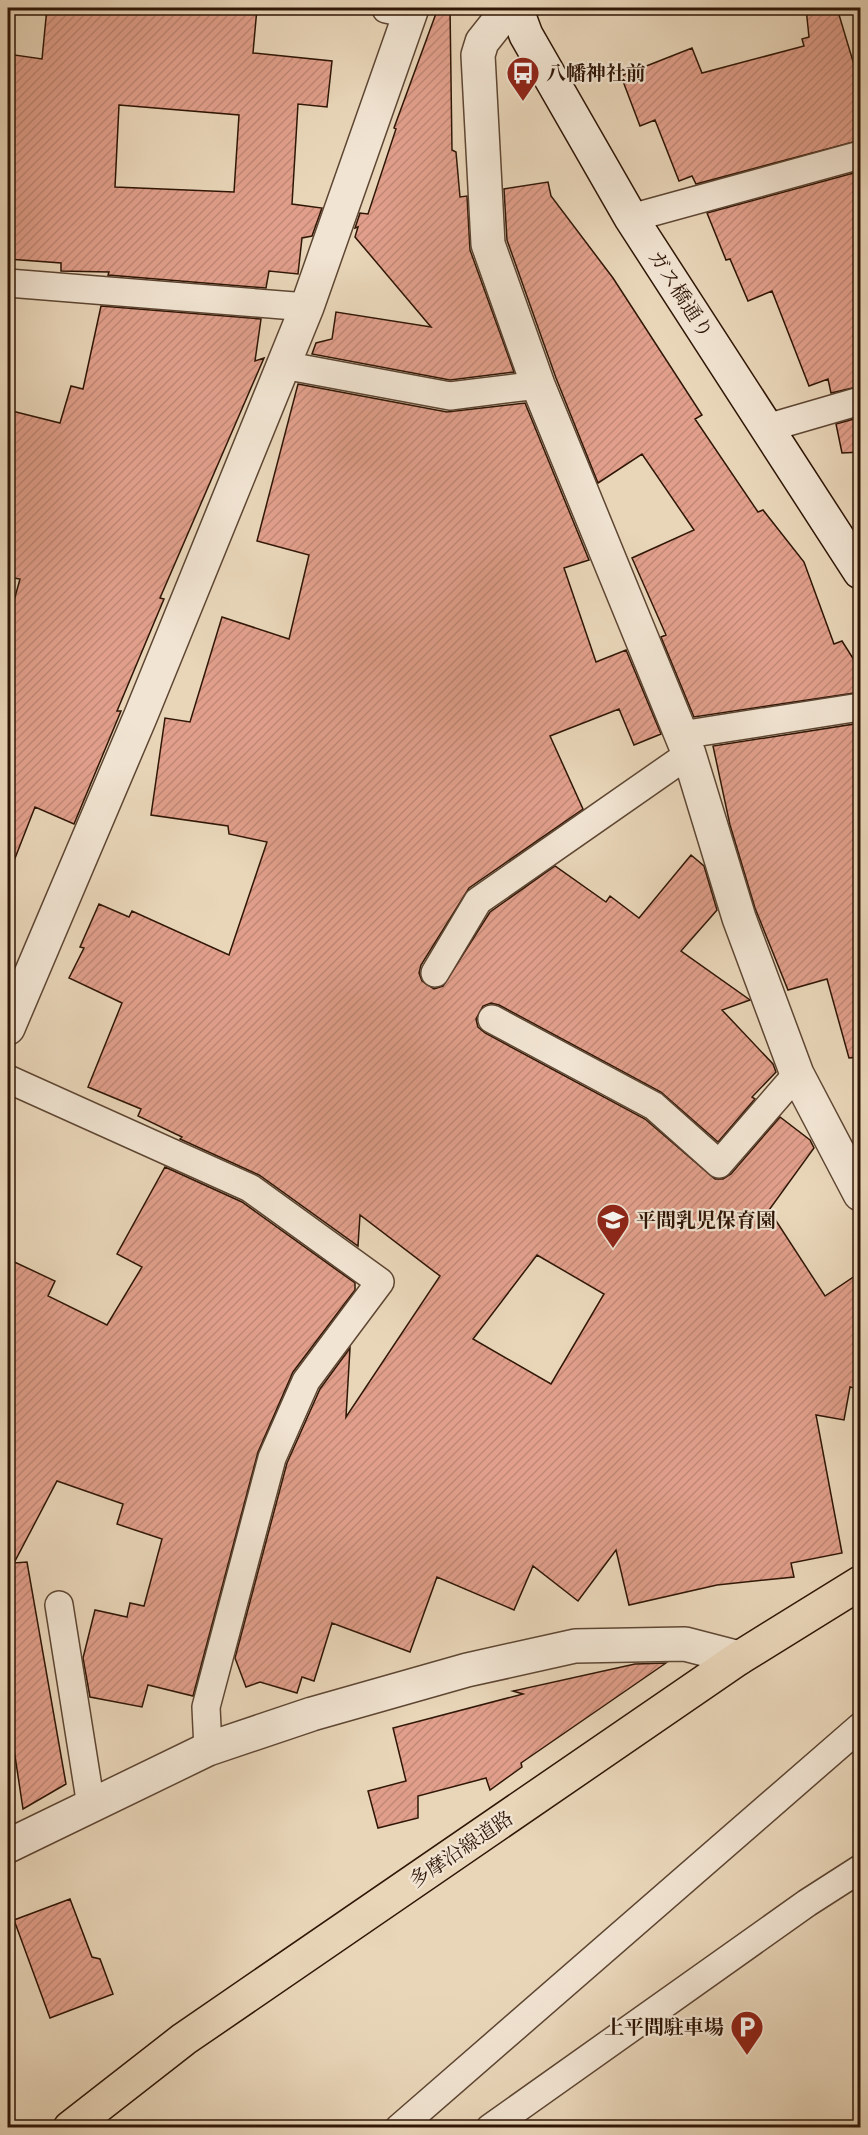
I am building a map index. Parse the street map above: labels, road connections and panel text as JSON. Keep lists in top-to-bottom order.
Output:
{
  "streets": {
    "main road": ["多摩沿線道路"],
    "street": ["ガス橋通り"]
  },
  "places": {
    "bus stop": ["八幡神社前"],
    "school or university": ["平間乳児保育園"],
    "parking": ["上平間駐車場"]
  }
}
